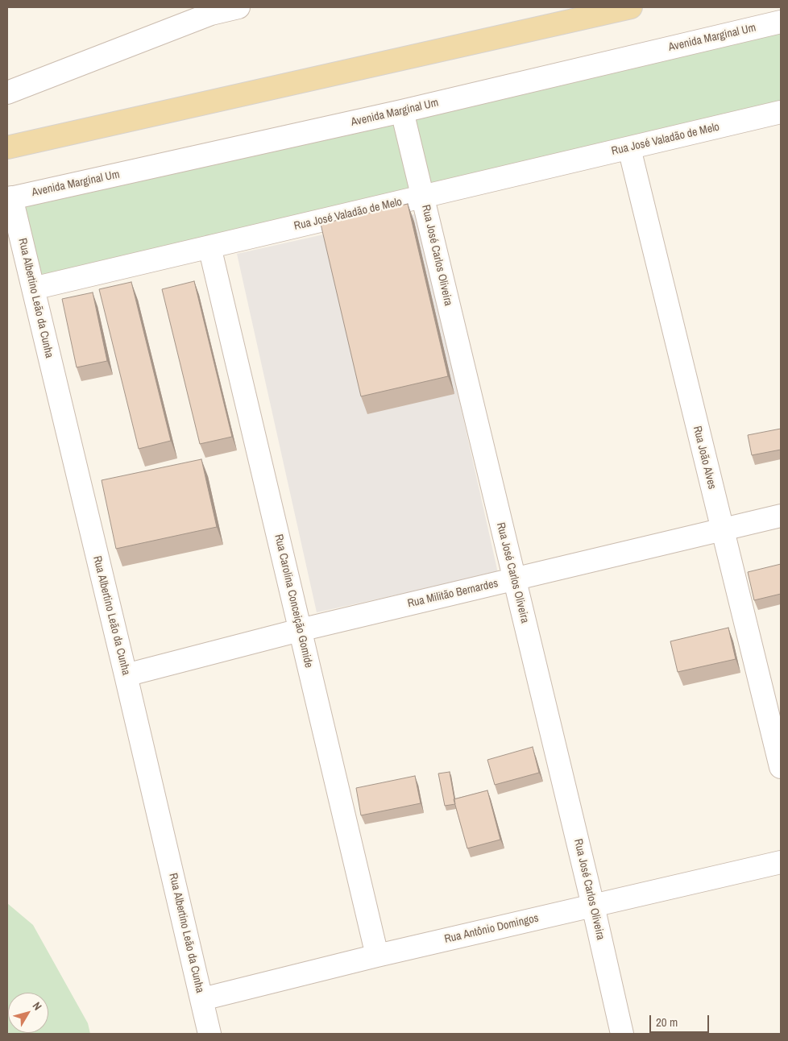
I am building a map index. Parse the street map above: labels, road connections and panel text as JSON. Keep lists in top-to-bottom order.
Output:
{
  "streets": {
    "street": [
      "Avenida Marginal Um",
      "Rua José Valadão de Melo",
      "Rua José Carlos Oliveira",
      "Rua Albertino Leão da Cunha",
      "Rua João Alves",
      "Rua Militão Bernardes",
      "Rua Carolina Conceição Gomide",
      "Rua Antônio Domingos"
    ]
  },
  "crossings": [
    ["Avenida Marginal Um", "Rua José Carlos Oliveira"],
    ["Avenida Marginal Um", "Rua Albertino Leão da Cunha"],
    ["Rua José Valadão de Melo", "Rua José Carlos Oliveira"],
    ["Rua José Valadão de Melo", "Rua Albertino Leão da Cunha"],
    ["Rua José Valadão de Melo", "Rua João Alves"],
    ["Rua José Valadão de Melo", "Rua Carolina Conceição Gomide"],
    ["Rua José Carlos Oliveira", "Rua Militão Bernardes"],
    ["Rua José Carlos Oliveira", "Rua Antônio Domingos"],
    ["Rua Albertino Leão da Cunha", "Rua Militão Bernardes"],
    ["Rua Albertino Leão da Cunha", "Rua Antônio Domingos"],
    ["Rua João Alves", "Rua Militão Bernardes"],
    ["Rua Militão Bernardes", "Rua Carolina Conceição Gomide"],
    ["Rua Carolina Conceição Gomide", "Rua Antônio Domingos"]
  ],
  "scale_bar": "20 m",
  "north": "top right"
}
